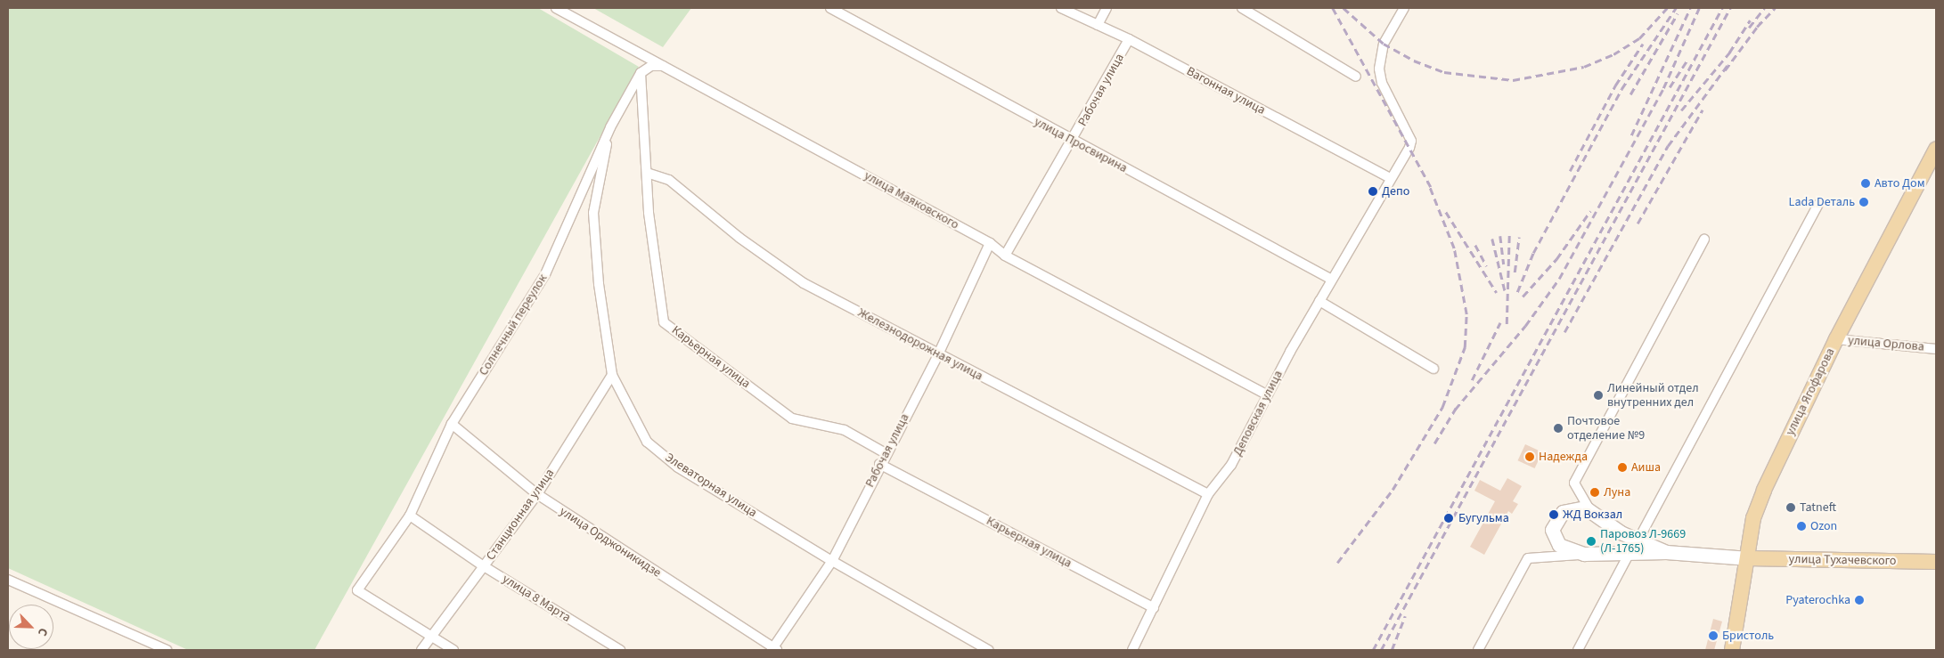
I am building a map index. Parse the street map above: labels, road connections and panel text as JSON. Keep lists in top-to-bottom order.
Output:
{
  "streets": {
    "main road": ["улица Ягофарова", "улица Тухачевского"],
    "street": [
      "Рабочая улица",
      "Вагонная улица",
      "улица Просвирина",
      "улица Маяковского",
      "Солнечный переулок",
      "улица Орлова",
      "Железнодорожная улица",
      "Карьерная улица",
      "Деповская улица",
      "Элеваторная улица",
      "Станционная улица",
      "улица Орджоникидзе",
      "улица 8 Марта"
    ]
  },
  "crossings": [
    ["Рабочая улица", "Вагонная улица"],
    ["Рабочая улица", "улица Просвирина"],
    ["Рабочая улица", "улица Маяковского"],
    ["Рабочая улица", "Железнодорожная улица"],
    ["Рабочая улица", "Карьерная улица"],
    ["Рабочая улица", "Элеваторная улица"],
    ["Рабочая улица", "улица Орджоникидзе"],
    ["Вагонная улица", "Деповская улица"],
    ["улица Просвирина", "Деповская улица"],
    ["улица Маяковского", "Деповская улица"],
    ["Солнечный переулок", "Карьерная улица"],
    ["Солнечный переулок", "Элеваторная улица"],
    ["Солнечный переулок", "Станционная улица"],
    ["Солнечный переулок", "улица Орджоникидзе"],
    ["Солнечный переулок", "улица 8 Марта"],
    ["улица Орлова", "улица Ягофарова"],
    ["Железнодорожная улица", "Карьерная улица"],
    ["Железнодорожная улица", "Деповская улица"],
    ["Карьерная улица", "Деповская улица"],
    ["улица Ягофарова", "улица Тухачевского"],
    ["Элеваторная улица", "Станционная улица"],
    ["Станционная улица", "улица Орджоникидзе"],
    ["Станционная улица", "улица 8 Марта"]
  ],
  "places": [
    "Авто Дом",
    "Депо",
    "Lada Dеталь",
    "Линейный отдел внутренних дел",
    "Почтовое отделение №9",
    "Надежда",
    "Аиша",
    "Луна",
    "Tatneft",
    "ЖД Вокзал",
    "Бугульма",
    "Ozon",
    "Паровоз Л-9669 (Л-1765)",
    "Pyaterochka",
    "Бристоль"
  ],
  "north": "bottom right"
}
